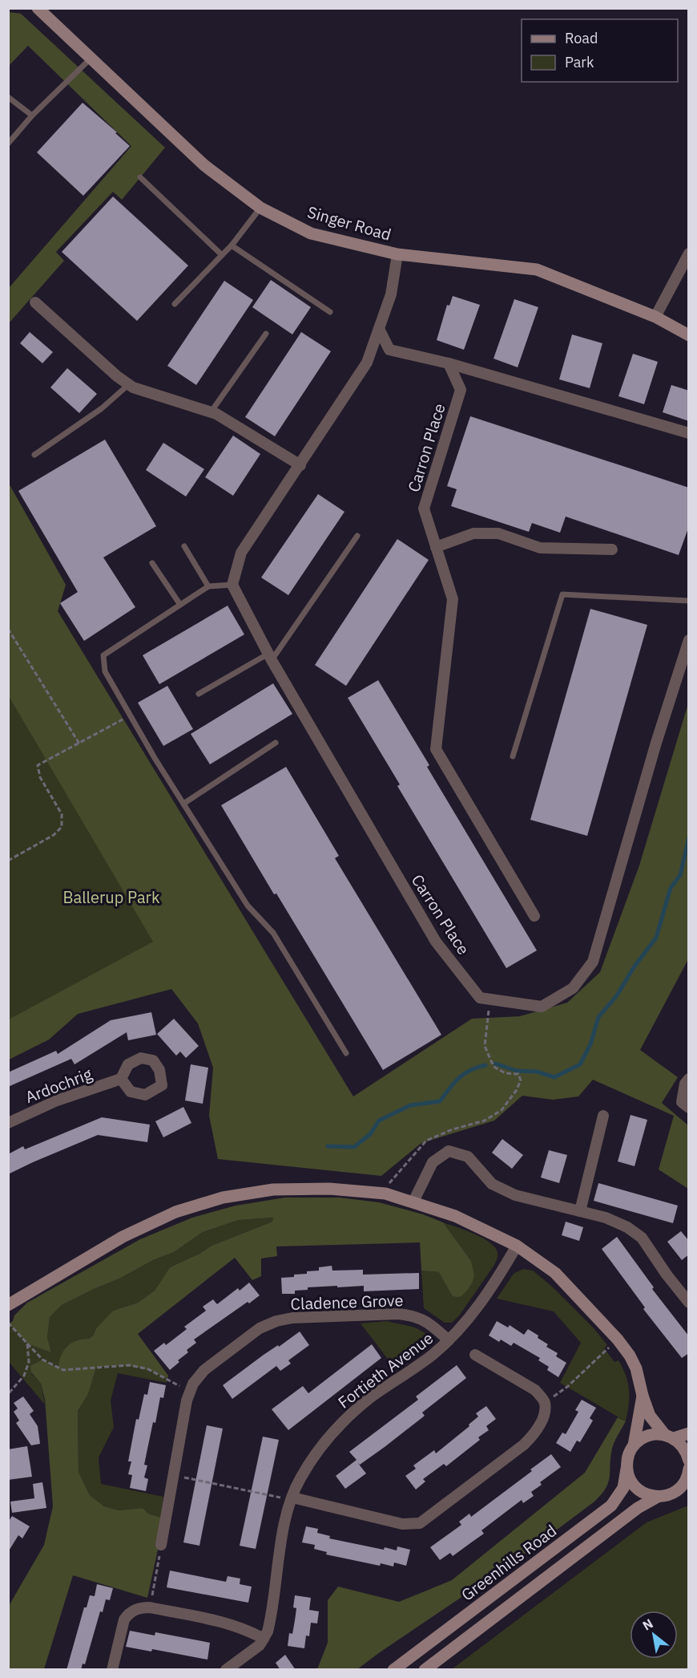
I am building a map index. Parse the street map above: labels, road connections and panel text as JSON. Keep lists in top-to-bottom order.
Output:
{
  "streets": {
    "street": [
      "Singer Road",
      "Carron Place",
      "Ardochrig",
      "Cladence Grove",
      "Fortieth Avenue",
      "Greenhills Road"
    ]
  },
  "crossings": [
    ["Cladence Grove", "Fortieth Avenue"]
  ],
  "parks": ["Ballerup Park"],
  "legend": ["Road", "Park"],
  "north": "top left"
}
